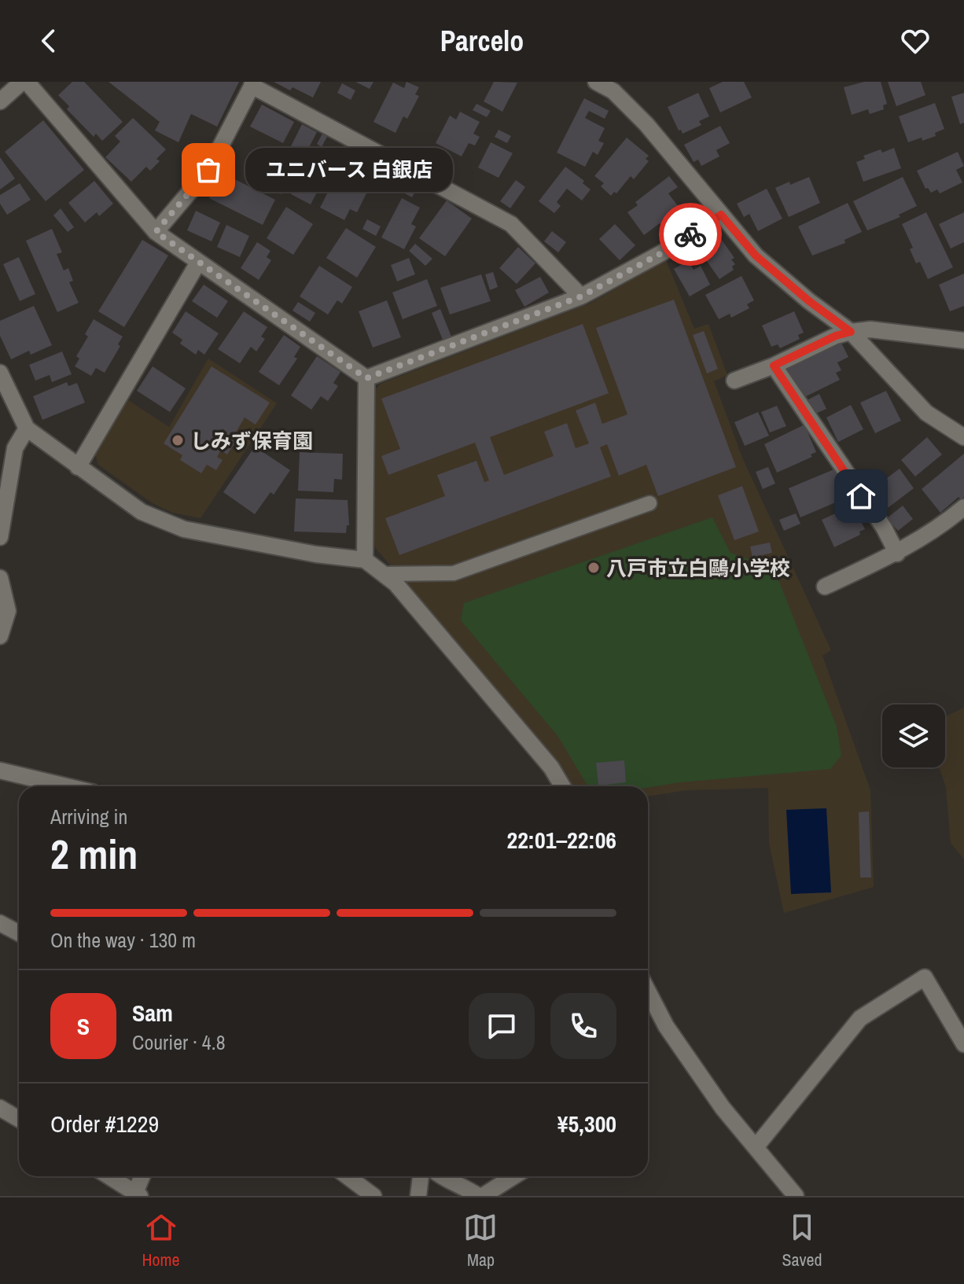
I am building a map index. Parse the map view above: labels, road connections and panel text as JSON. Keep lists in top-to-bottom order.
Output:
{
  "places": ["ユニバース 白銀店", "しみず保育園", "八戸市立白鷗小学校"],
  "page": {
    "header": "Parcelo",
    "bubble": "ユニバース 白銀店",
    "heading": ["2 min", "Arriving in", "22:01–22:06"],
    "panel": [
      "Sam",
      "Courier · 4.8",
      "Order #1229",
      "¥5,300"
    ],
    "bar": "On the way · 130 m",
    "round": "S",
    "tabs": ["Home", "Map", "Saved"]
  }
}
